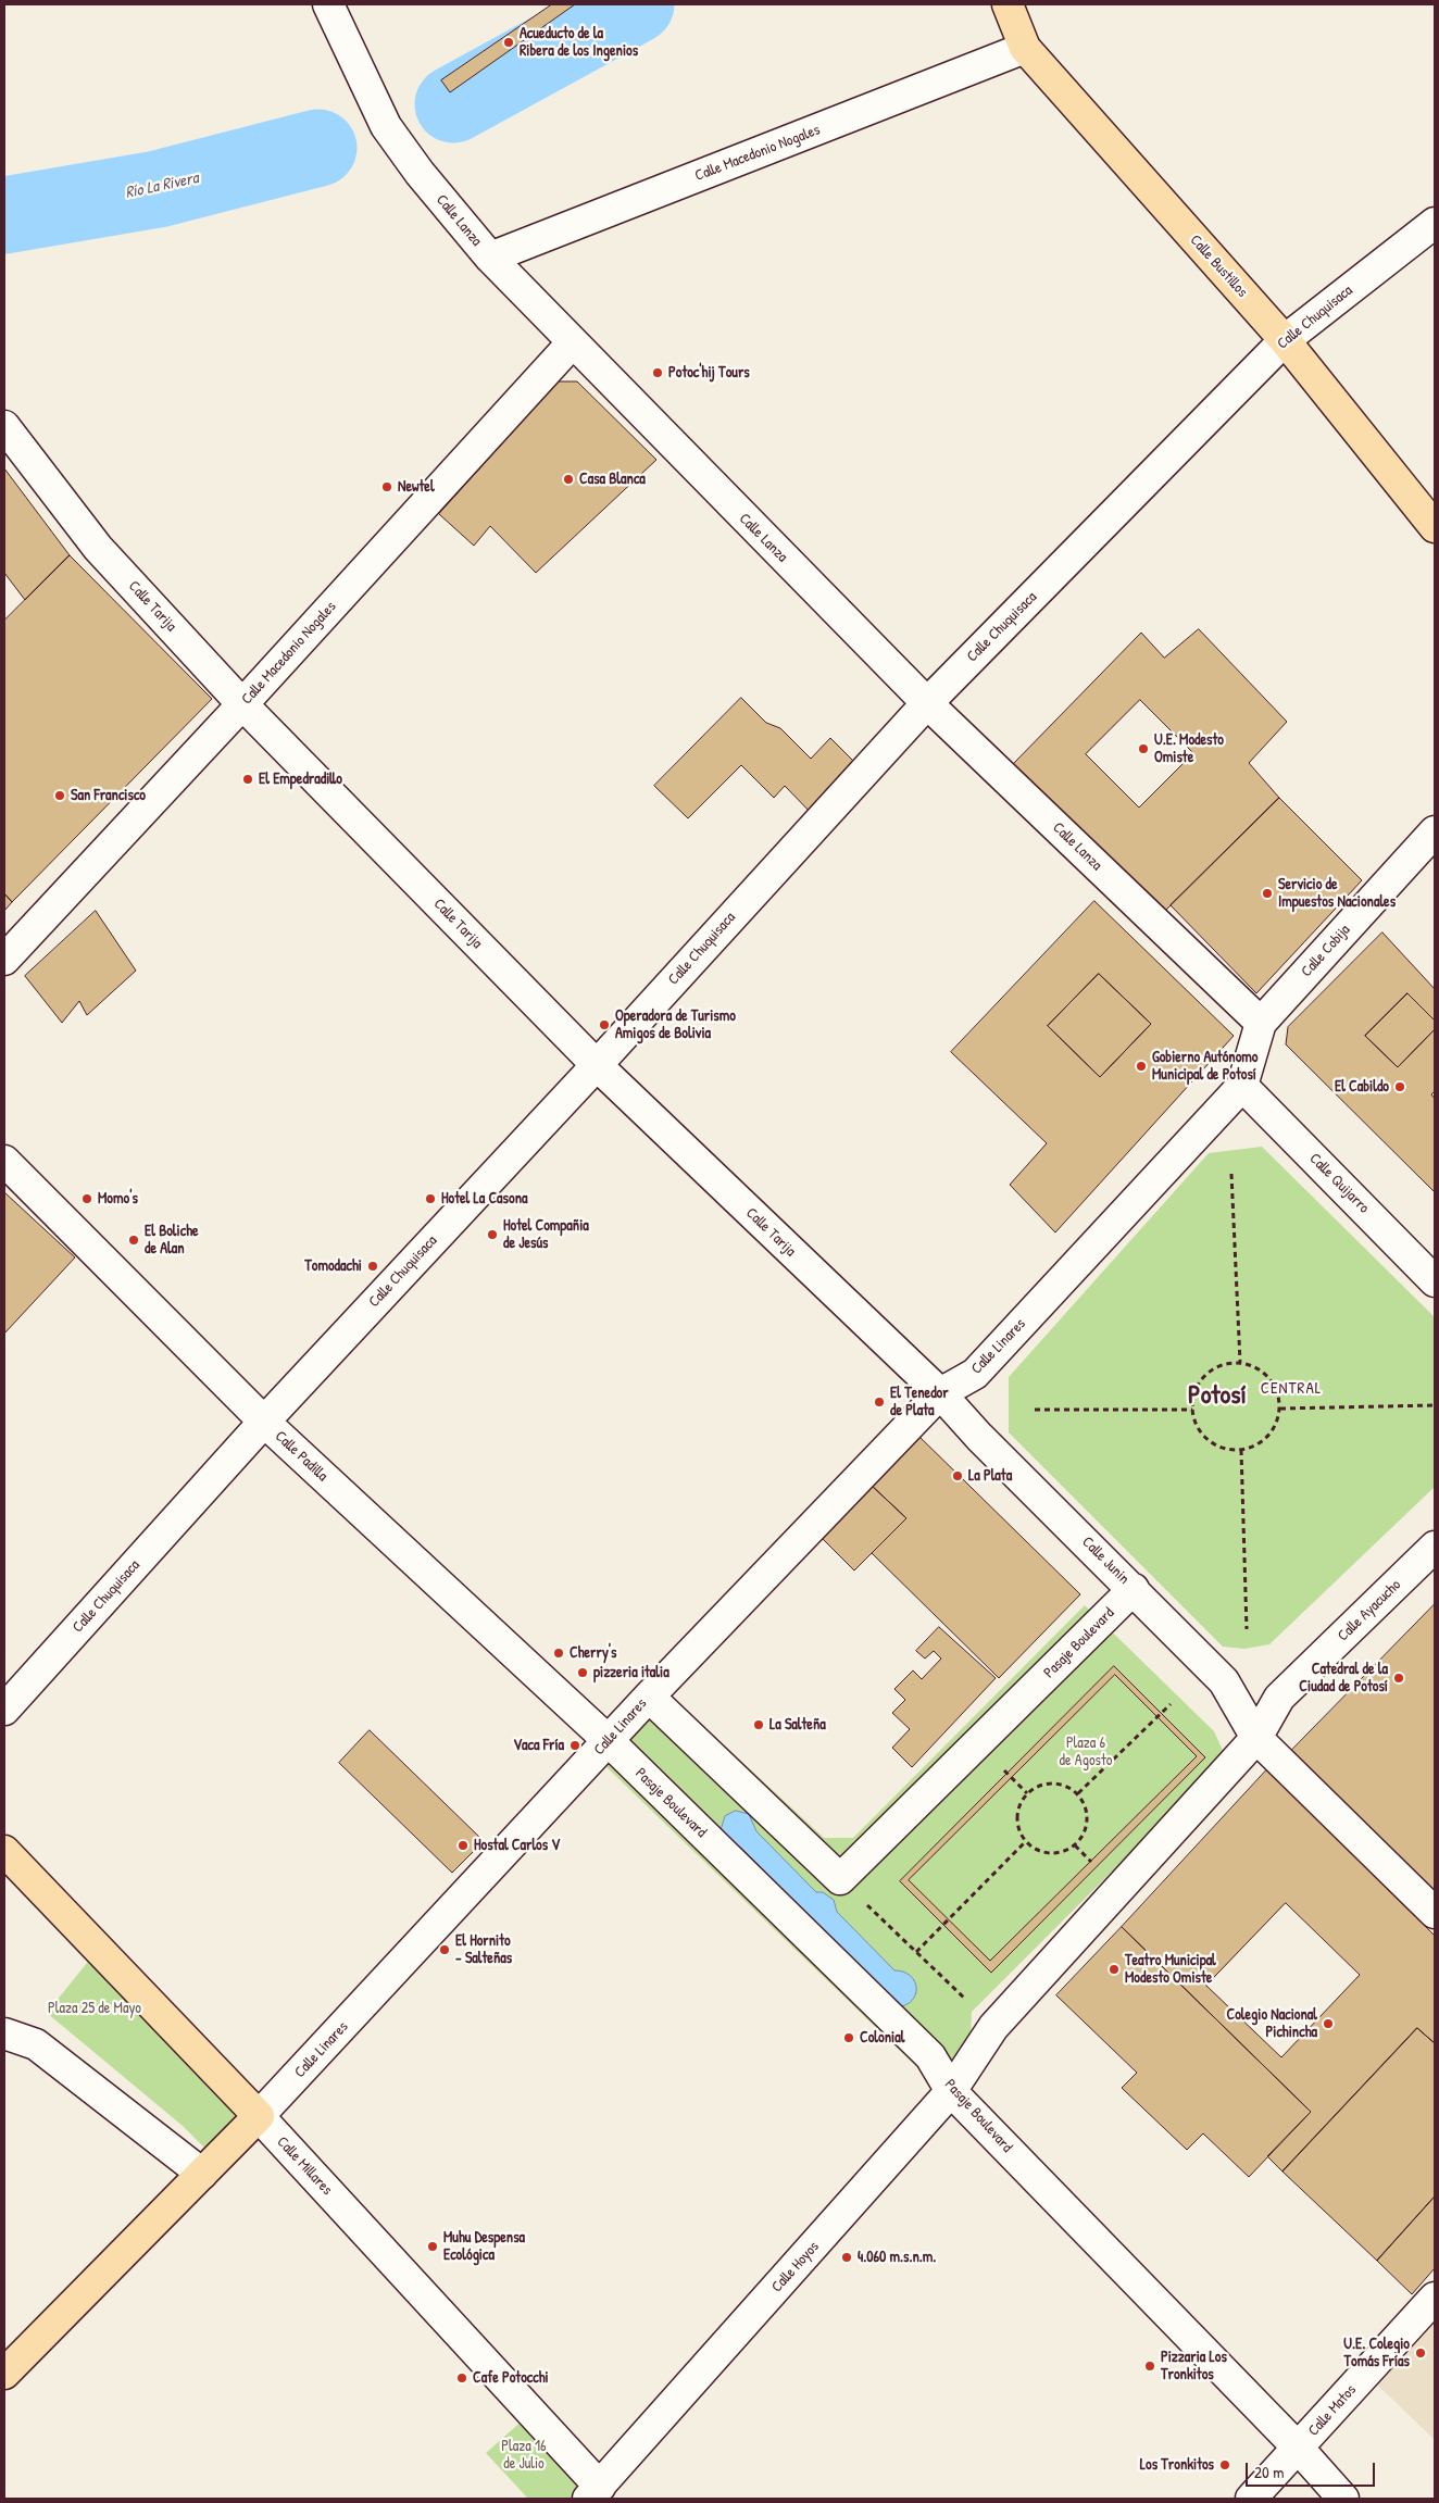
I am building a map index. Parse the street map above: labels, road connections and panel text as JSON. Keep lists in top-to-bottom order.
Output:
{
  "streets": {
    "main road": ["Calle Bustillos", "Calle Linares", "Calle Millares"],
    "street": [
      "Calle Macedonio Nogales",
      "Calle Lanza",
      "Calle Chuquisaca",
      "Calle Tarija",
      "Calle Cobija",
      "Calle Quijarro",
      "Calle Padilla",
      "Calle Junin",
      "Calle Ayacucho",
      "Pasaje Boulevard",
      "Calle Hoyos",
      "Calle Matos"
    ]
  },
  "crossings": [
    ["Calle Macedonio Nogales", "Calle Lanza"],
    ["Calle Macedonio Nogales", "Calle Bustillos"],
    ["Calle Macedonio Nogales", "Calle Tarija"],
    ["Calle Lanza", "Calle Chuquisaca"],
    ["Calle Lanza", "Calle Cobija"],
    ["Calle Bustillos", "Calle Chuquisaca"],
    ["Calle Chuquisaca", "Calle Tarija"],
    ["Calle Chuquisaca", "Calle Padilla"],
    ["Calle Tarija", "Calle Linares"],
    ["Calle Tarija", "Calle Junin"],
    ["Calle Quijarro", "Calle Linares"],
    ["Calle Linares", "Calle Padilla"],
    ["Calle Linares", "Calle Junin"],
    ["Calle Linares", "Pasaje Boulevard"],
    ["Calle Linares", "Calle Millares"],
    ["Calle Padilla", "Pasaje Boulevard"],
    ["Calle Junin", "Calle Ayacucho"],
    ["Calle Junin", "Pasaje Boulevard"],
    ["Calle Junin", "Calle Hoyos"],
    ["Calle Ayacucho", "Calle Hoyos"],
    ["Pasaje Boulevard", "Calle Hoyos"],
    ["Pasaje Boulevard", "Calle Matos"],
    ["Calle Millares", "Calle Hoyos"]
  ],
  "districts": ["CENTRAL", "Potosí"],
  "water": ["Río La Rivera"],
  "parks": ["Plaza 6 de Agosto", "Plaza 25 de Mayo", "Plaza 16 de Julio"],
  "places": [
    "Acueducto de la Ribera de los Ingenios",
    "Potoc'hij Tours",
    "Casa Blanca",
    "Newtel",
    "U.E. Modesto Omiste",
    "El Empedradillo",
    "San Francisco",
    "Servicio de Impuestos Nacionales",
    "Operadora de Turismo Amigos de Bolivia",
    "Gobierno Autónomo Municipal de Potosí",
    "El Cabildo",
    "Momo's",
    "Hotel La Casona",
    "Hotel Compañia de Jesús",
    "El Boliche de Alan",
    "Tomodachi",
    "El Tenedor de Plata",
    "La Plata",
    "Cherry's",
    "pizzeria italia",
    "Catedral de la Ciudad de Potosí",
    "La Salteña",
    "Vaca Fría",
    "Hostal Carlos V",
    "El Hornito - Salteñas",
    "Teatro Municipal Modesto Omiste",
    "Colegio Nacional Pichincha",
    "Colonial",
    "Muhu Despensa Ecológica",
    "4.060 m.s.n.m.",
    "U.E. Colegio Tomás Frías",
    "Pizzaria Los Tronkitos",
    "Cafe Potocchi",
    "Los Tronkitos"
  ],
  "scale_bar": "20 m"
}
